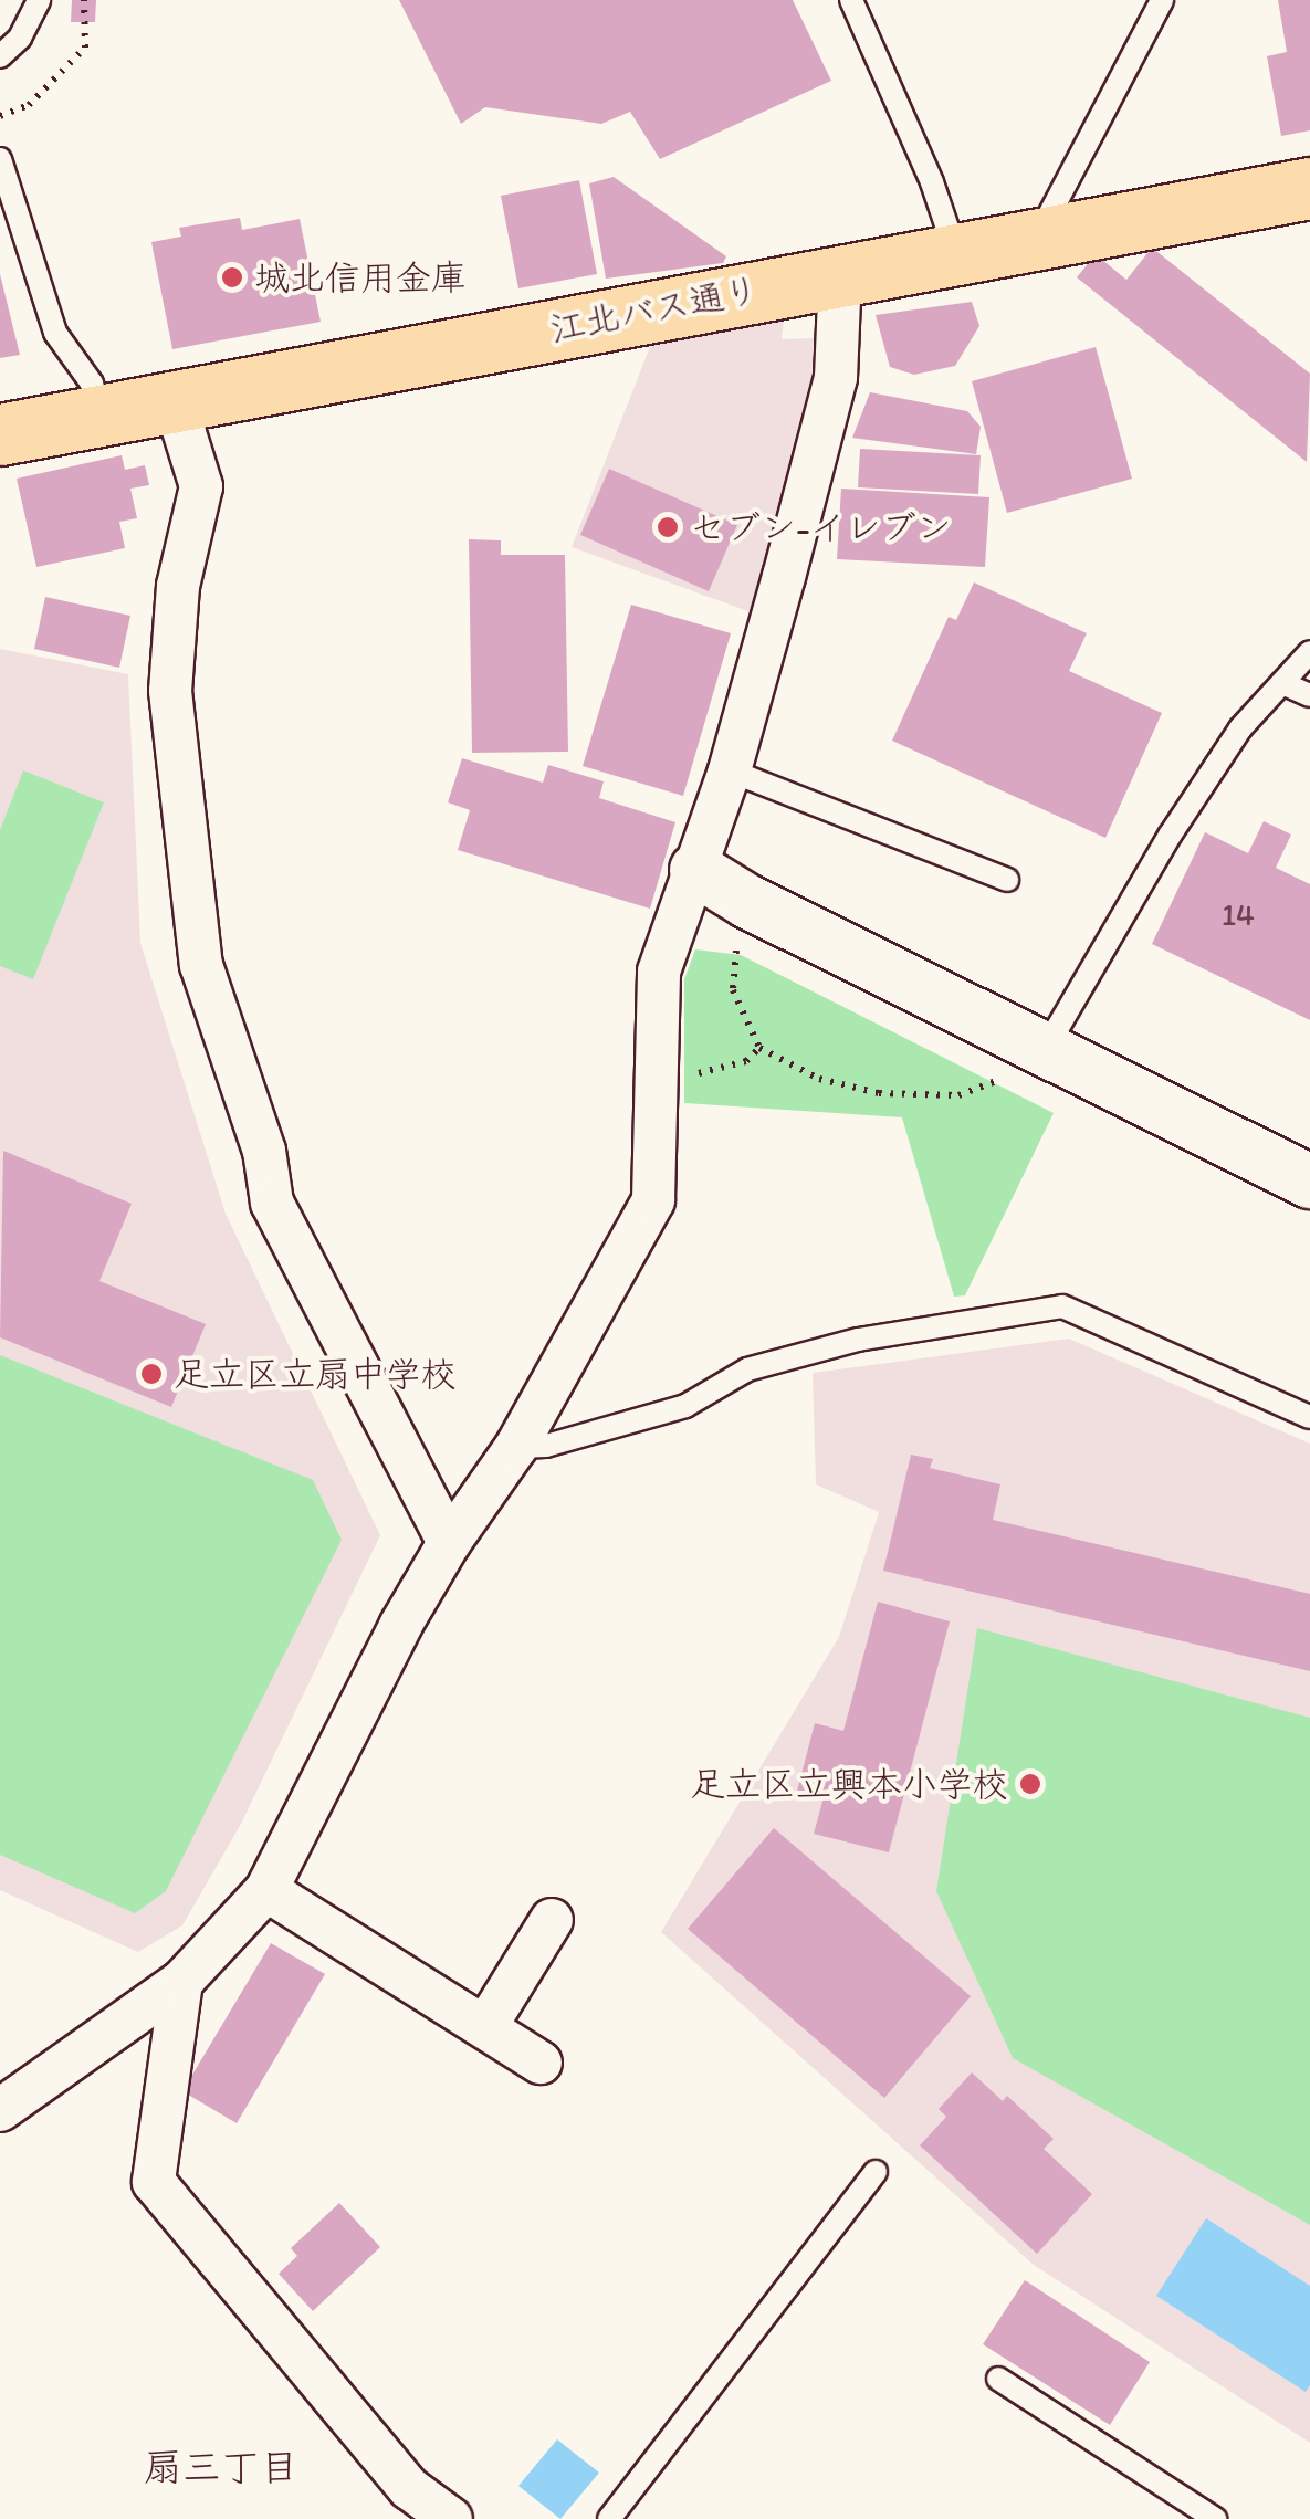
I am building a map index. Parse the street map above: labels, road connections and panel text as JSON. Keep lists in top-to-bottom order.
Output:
{
  "streets": {
    "main road": ["江北バス通り"]
  },
  "districts": ["扇三丁目"],
  "places": [
    "城北信用金庫",
    "セブン-イレブン",
    "足立区立扇中学校",
    "足立区立興本小学校"
  ],
  "house_numbers": ["14"]
}
